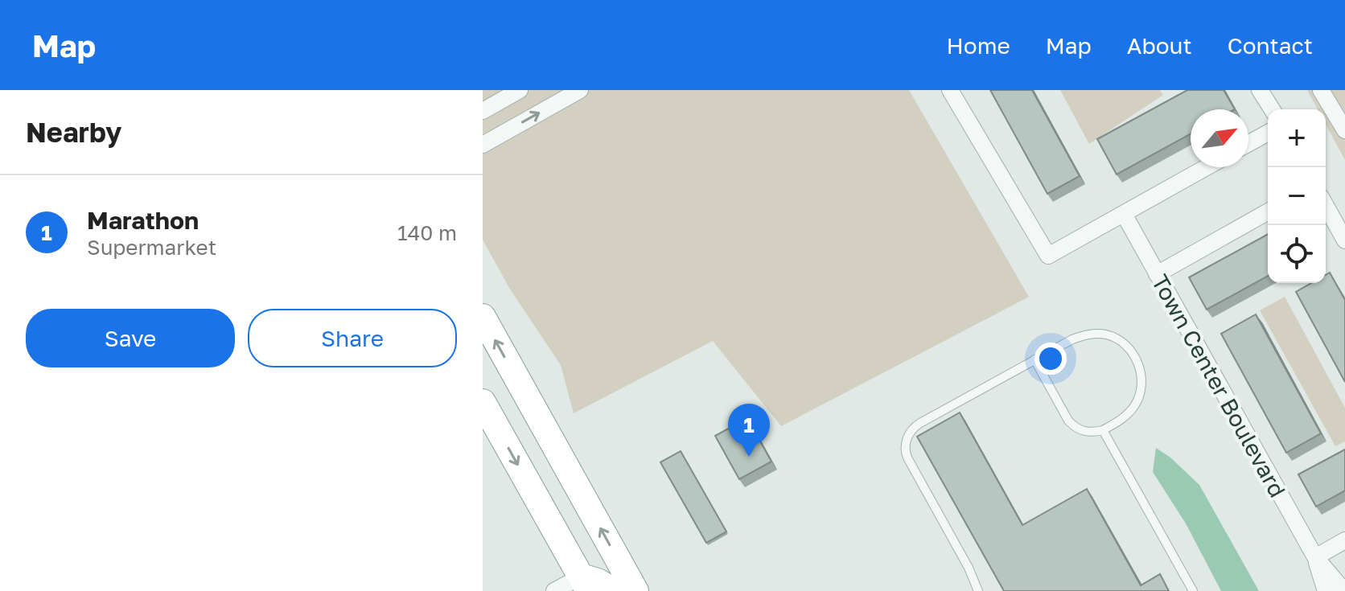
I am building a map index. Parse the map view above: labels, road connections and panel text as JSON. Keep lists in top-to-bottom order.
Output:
{
  "streets": {
    "street": ["Town Center Boulevard"]
  },
  "north": "top right",
  "page": {
    "header": "Map",
    "nav": [
      "Home",
      "Map",
      "About",
      "Contact"
    ],
    "heading": "Nearby",
    "map_buttons": ["+", "−"],
    "list": [
      {
        "mark": "1",
        "name": "Marathon",
        "note": "Supermarket",
        "value": "140 m"
      }
    ],
    "buttons": ["Save", "Share"],
    "pins": "1"
  }
}
